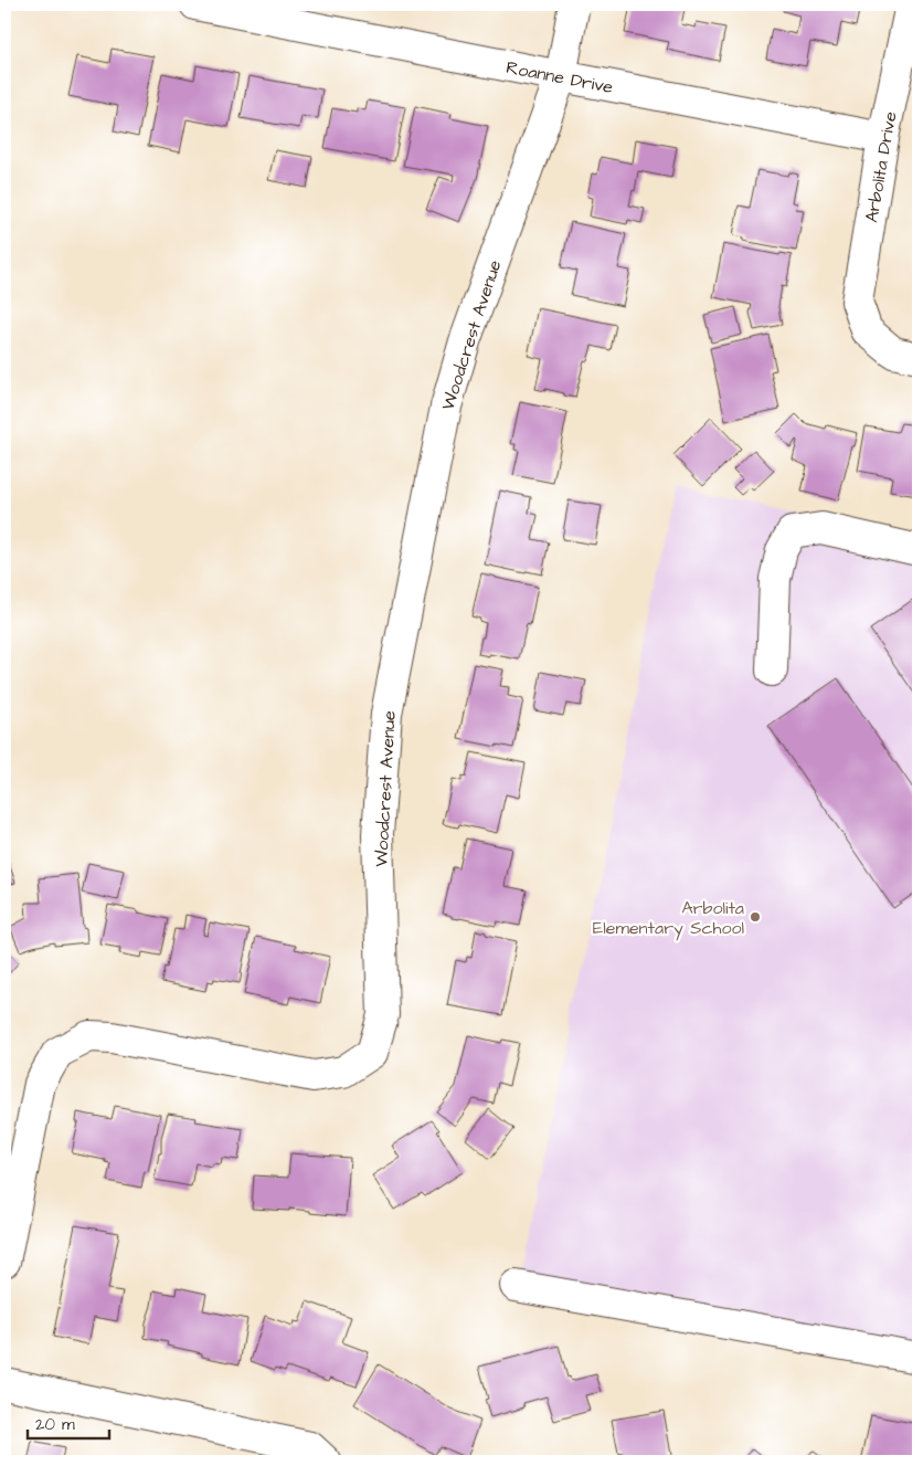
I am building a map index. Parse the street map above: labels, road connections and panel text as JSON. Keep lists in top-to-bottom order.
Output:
{
  "streets": {
    "street": ["Roanne Drive", "Arbolita Drive", "Woodcrest Avenue"]
  },
  "crossings": [
    ["Roanne Drive", "Arbolita Drive"],
    ["Roanne Drive", "Woodcrest Avenue"]
  ],
  "places": ["Arbolita Elementary School"],
  "scale_bar": "20 m"
}
